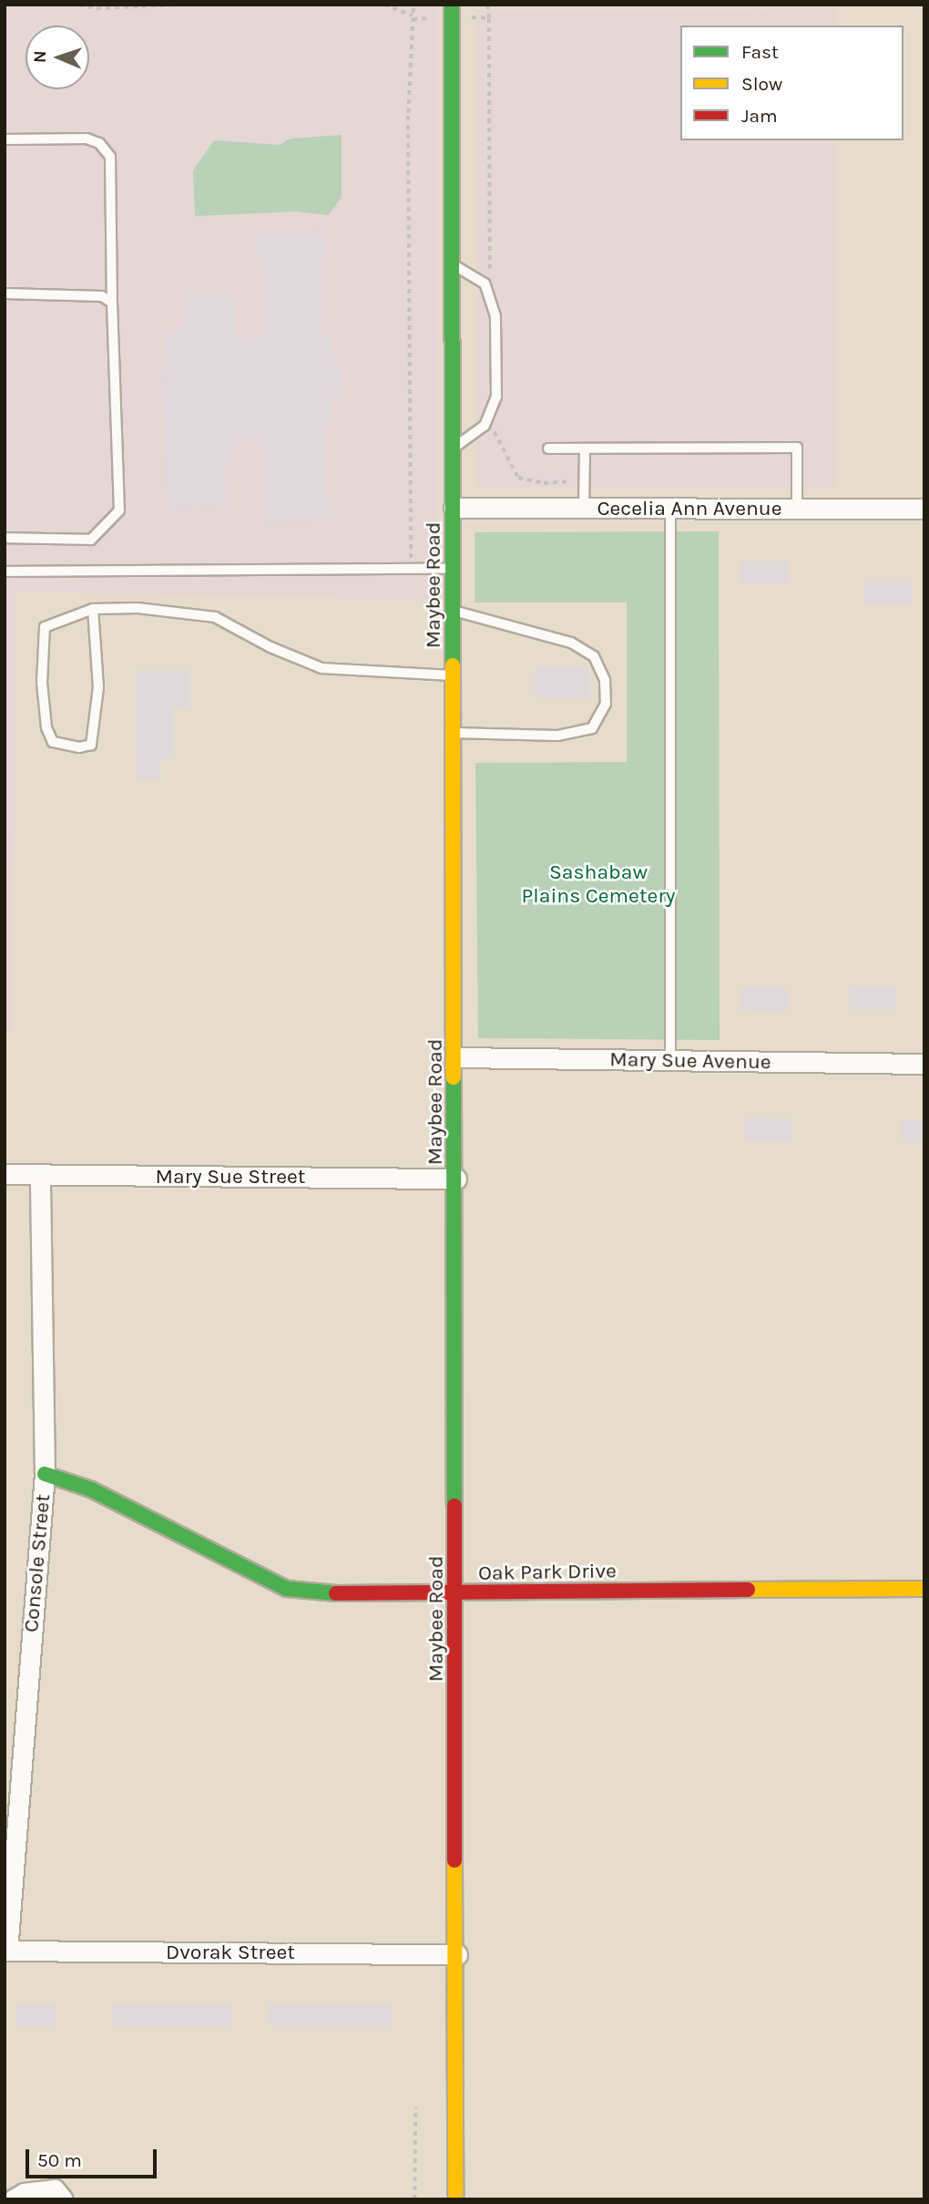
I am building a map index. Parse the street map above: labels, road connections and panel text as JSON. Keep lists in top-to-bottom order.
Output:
{
  "streets": {
    "main road": ["Maybee Road", "Oak Park Drive"],
    "street": [
      "Cecelia Ann Avenue",
      "Mary Sue Avenue",
      "Mary Sue Street",
      "Console Street",
      "Dvorak Street"
    ]
  },
  "crossings": [
    ["Cecelia Ann Avenue", "Maybee Road"],
    ["Maybee Road", "Mary Sue Avenue"],
    ["Maybee Road", "Mary Sue Street"],
    ["Maybee Road", "Oak Park Drive"],
    ["Maybee Road", "Dvorak Street"],
    ["Mary Sue Street", "Console Street"],
    ["Console Street", "Oak Park Drive"],
    ["Console Street", "Dvorak Street"]
  ],
  "parks": ["Sashabaw Plains Cemetery"],
  "legend": ["Fast", "Slow", "Jam"],
  "scale_bar": "50 m",
  "north": "left"
}
